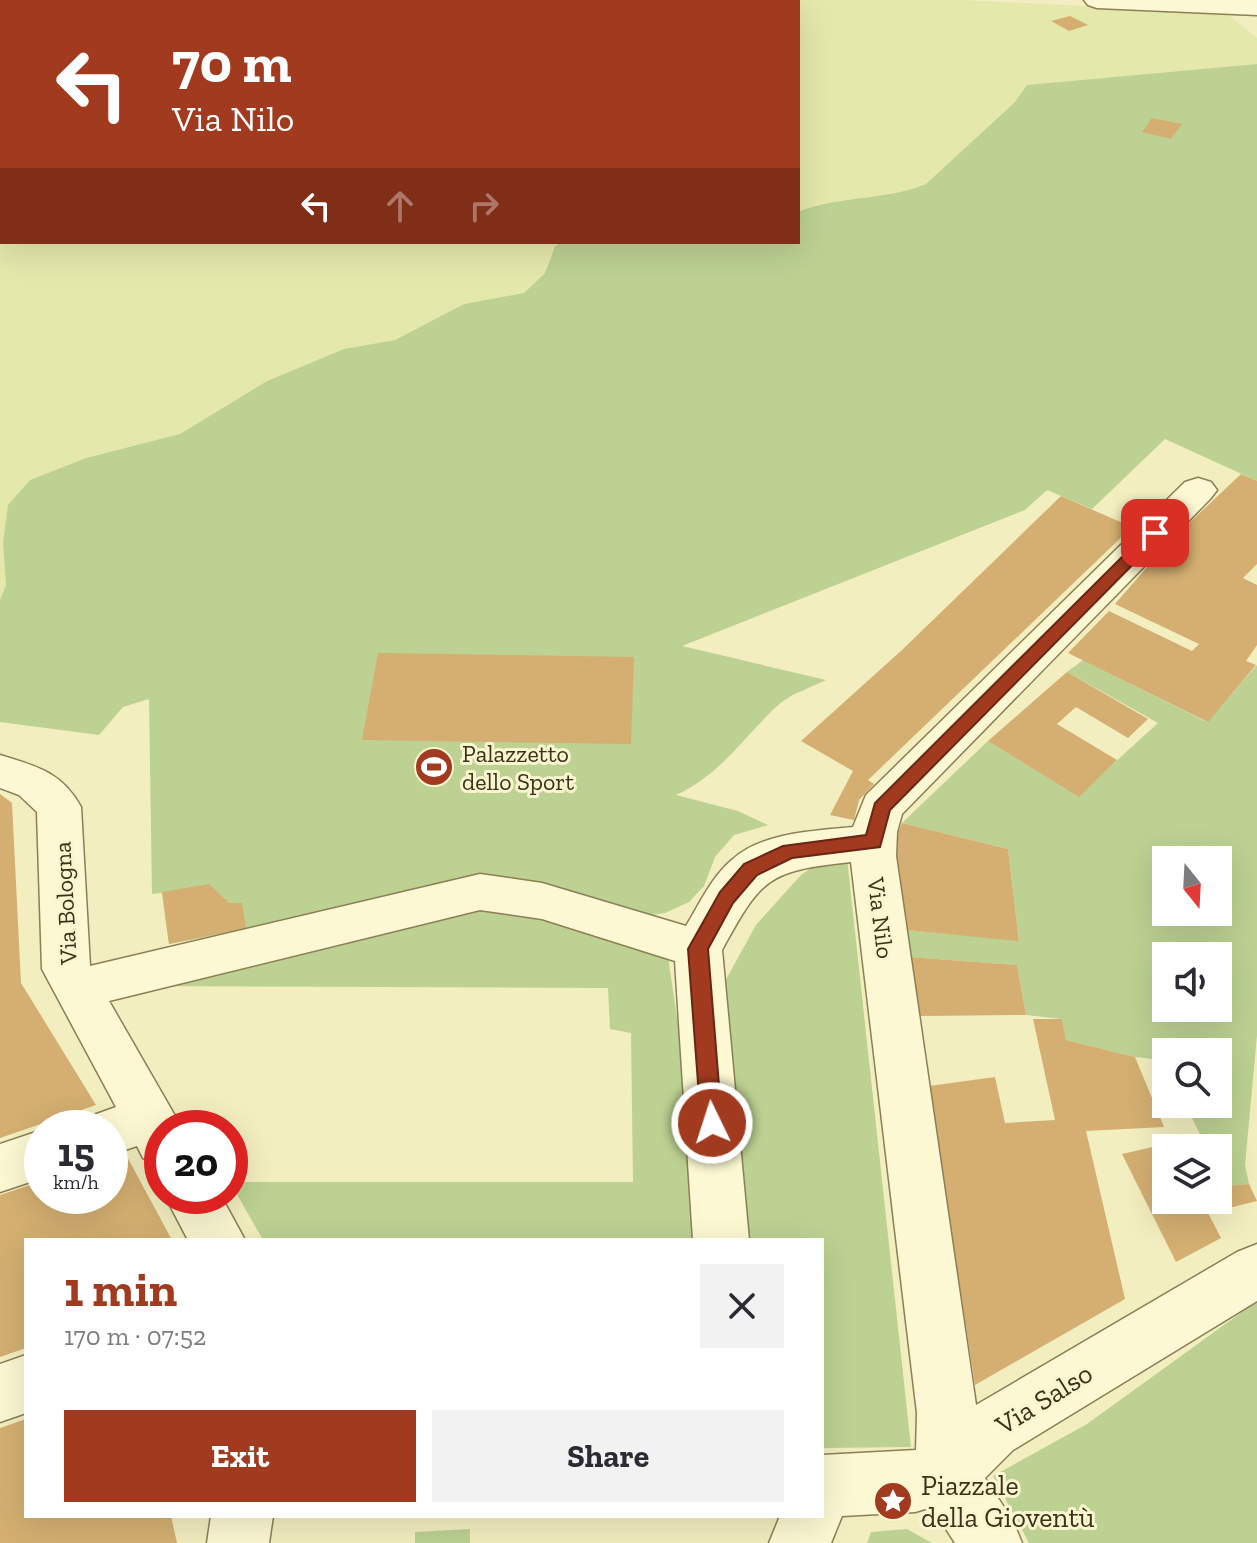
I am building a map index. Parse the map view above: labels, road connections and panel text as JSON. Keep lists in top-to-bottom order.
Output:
{
  "streets": {
    "street": ["Via Bologna", "Via Nilo", "Via Salso"]
  },
  "crossings": [
    ["Via Nilo", "Via Salso"]
  ],
  "places": {
    "sports": ["Palazzetto dello Sport"],
    "place": ["Piazzale della Gioventù"]
  },
  "north": "bottom",
  "page": {
    "turn": ["70 m", "Via Nilo"],
    "speed": "15 km/h",
    "limit": "20",
    "heading": ["1 min", "170 m · 07:52"],
    "buttons": ["Exit", "Share"]
  }
}
